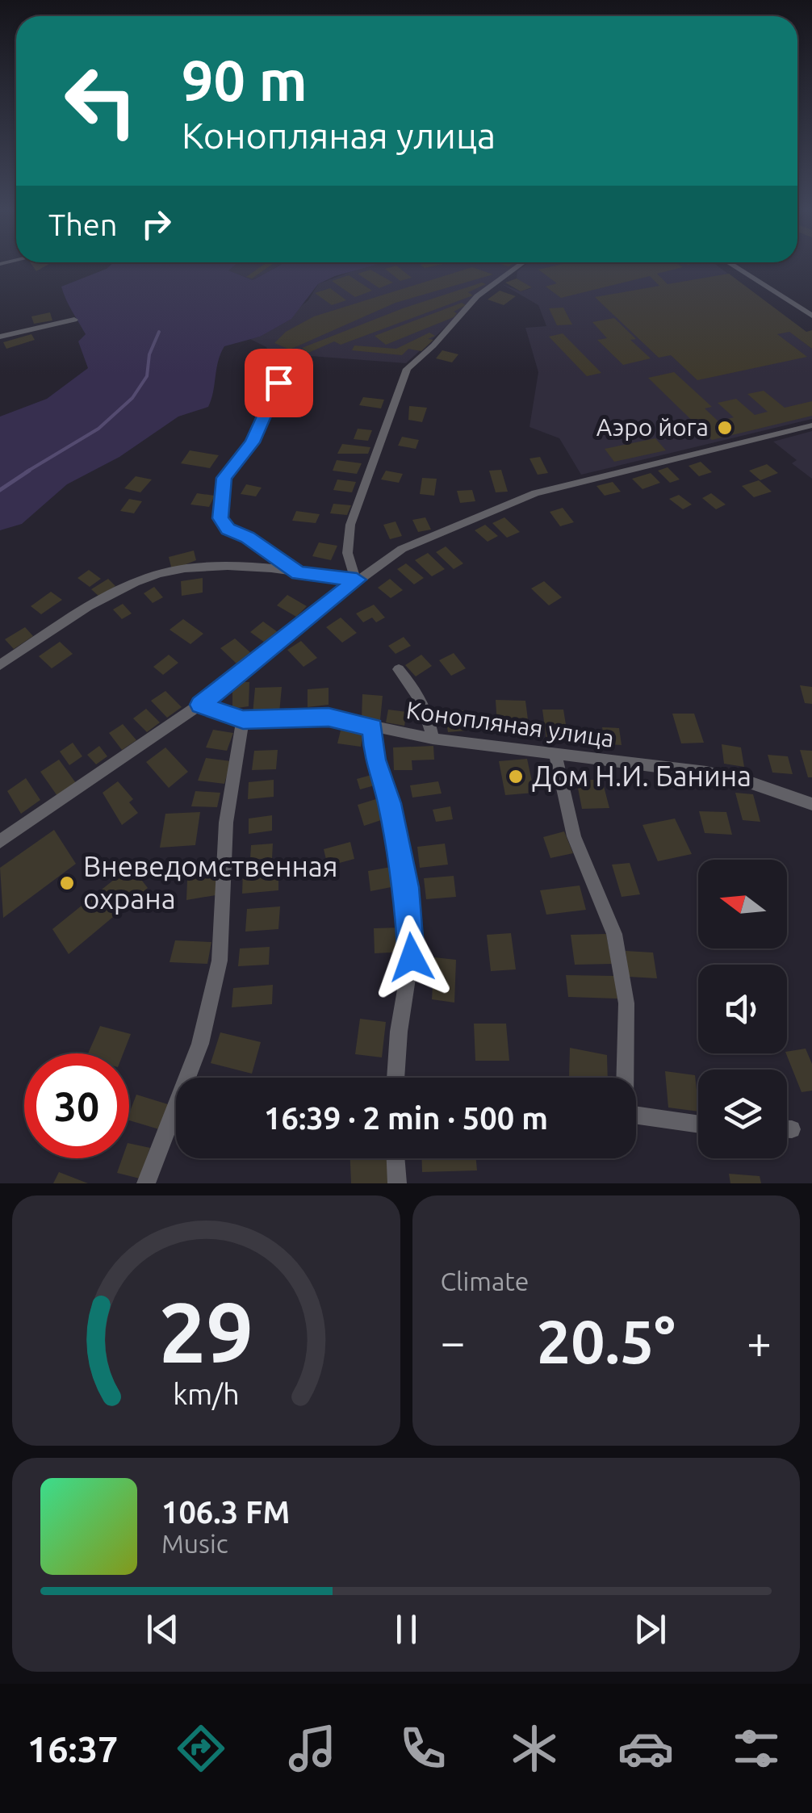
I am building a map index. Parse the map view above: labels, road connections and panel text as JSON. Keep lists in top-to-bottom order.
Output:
{
  "streets": {
    "street": ["Конопляная улица"]
  },
  "places": ["Аэро йога", "Дом Н.И. Банина", "Вневедомственная охрана"],
  "north": "left",
  "page": {
    "turn": ["90 m", "Конопляная улица"],
    "then": "Then",
    "limit": "30",
    "trip": "16:39 · 2 min · 500 m",
    "tile": "Climate",
    "heat": ["−", "20.5°", "+"],
    "song": ["106.3 FM", "Music"],
    "tabs": "16:37",
    "gauge": ["29", "km/h"]
  }
}
